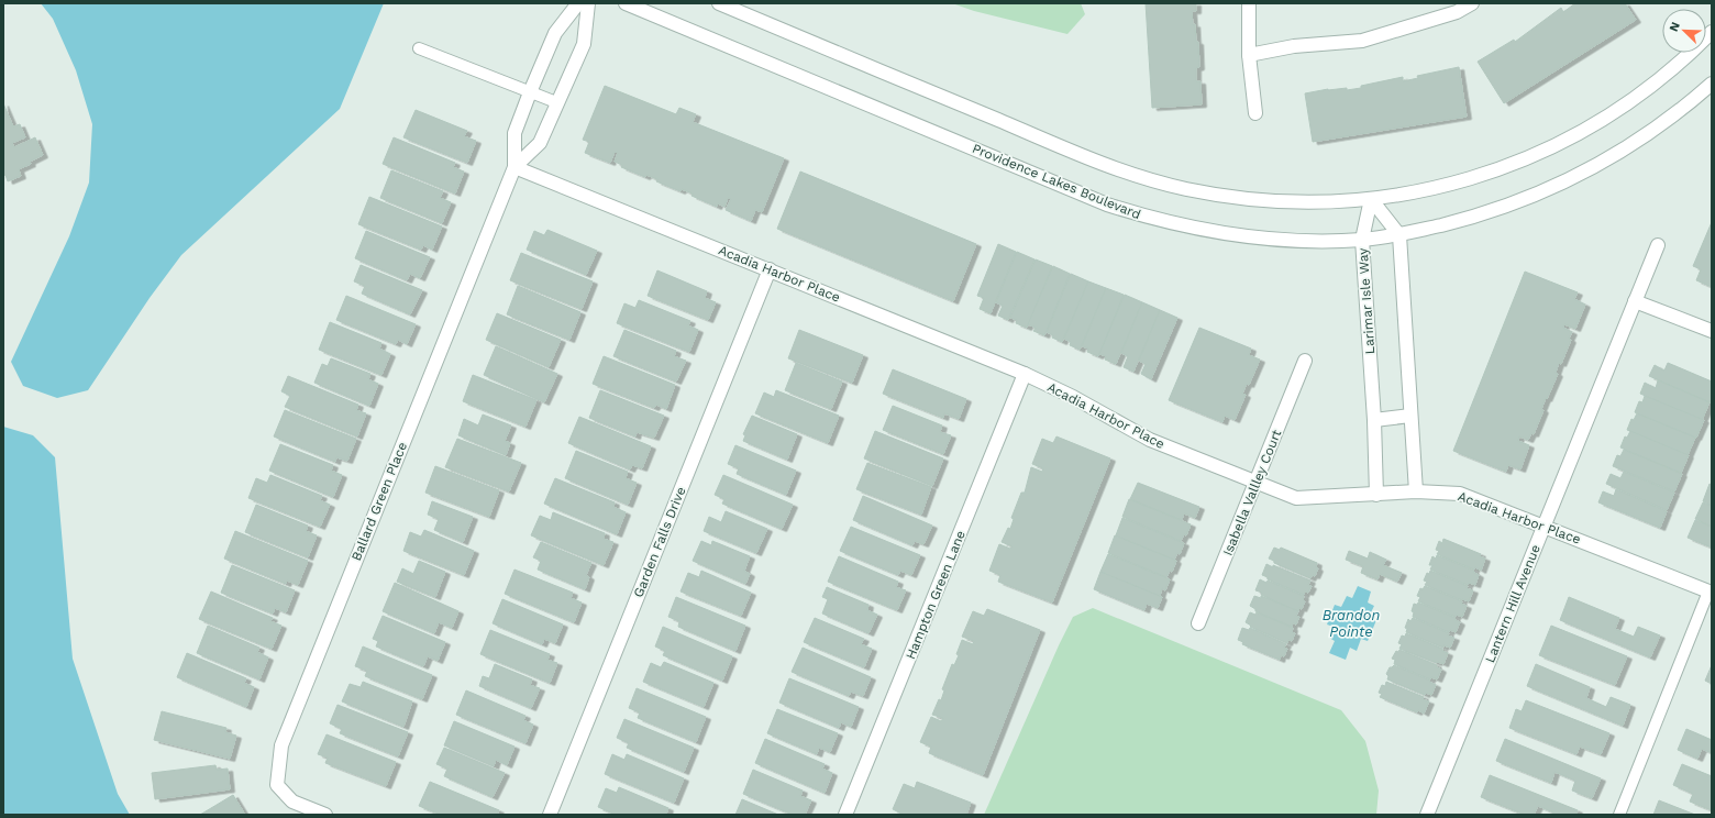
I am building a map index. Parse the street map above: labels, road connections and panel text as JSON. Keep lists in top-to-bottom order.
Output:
{
  "streets": {
    "street": [
      "Providence Lakes Boulevard",
      "Acadia Harbor Place",
      "Larimar Isle Way",
      "Isabella Vallley Court",
      "Ballard Green Place",
      "Garden Falls Drive",
      "Hampton Green Lane",
      "Lantern Hill Avenue"
    ]
  },
  "crossings": [
    ["Providence Lakes Boulevard", "Larimar Isle Way"],
    ["Acadia Harbor Place", "Larimar Isle Way"],
    ["Acadia Harbor Place", "Isabella Vallley Court"],
    ["Acadia Harbor Place", "Ballard Green Place"],
    ["Acadia Harbor Place", "Garden Falls Drive"],
    ["Acadia Harbor Place", "Hampton Green Lane"],
    ["Acadia Harbor Place", "Lantern Hill Avenue"]
  ],
  "water": ["Brandon Pointe"],
  "north": "top left"
}
